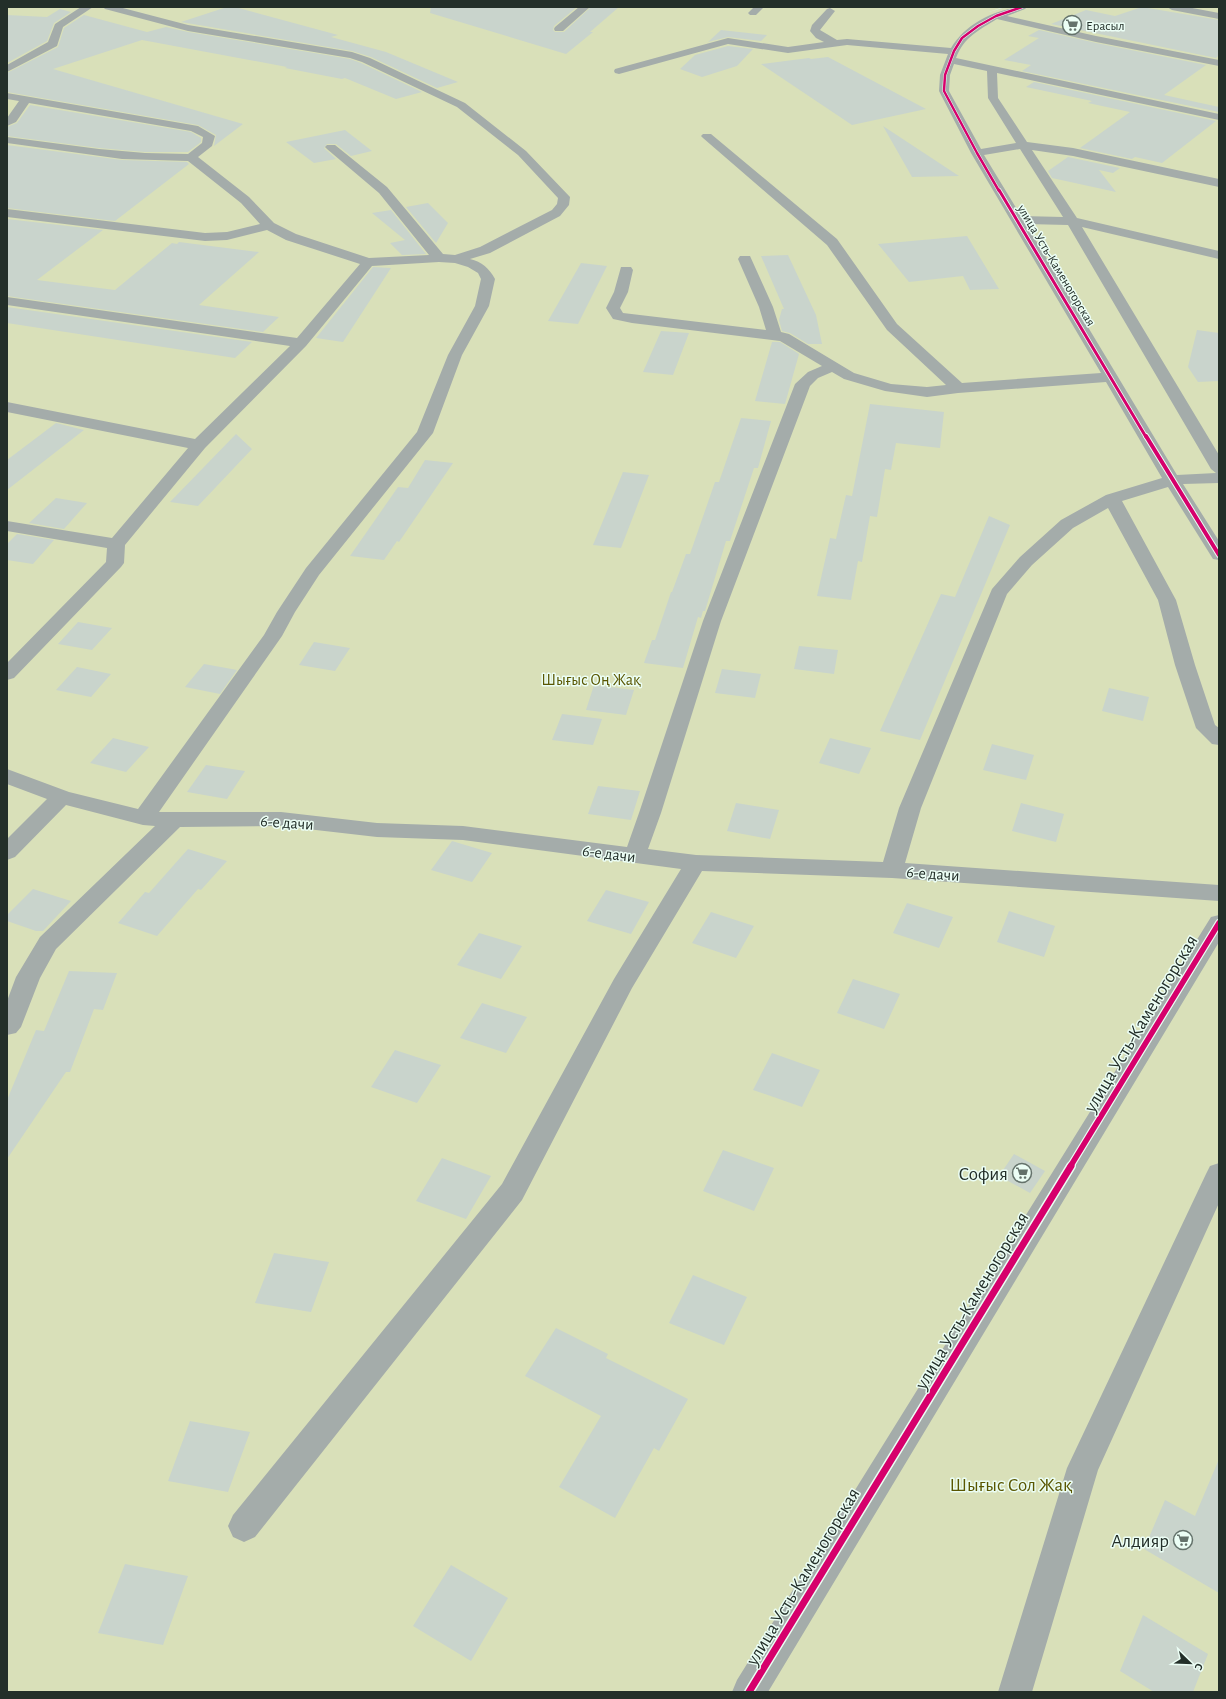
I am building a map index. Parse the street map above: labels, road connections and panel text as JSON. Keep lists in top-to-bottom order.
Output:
{
  "streets": {
    "street": ["улица Усть-Каменогорская", "6-е дачи"]
  },
  "parks": ["Шығыс Оң Жақ", "Шығыс Сол Жақ"],
  "places": {
    "supermarket": ["Ерасыл", "София", "Алдияр"]
  },
  "north": "bottom right"
}
